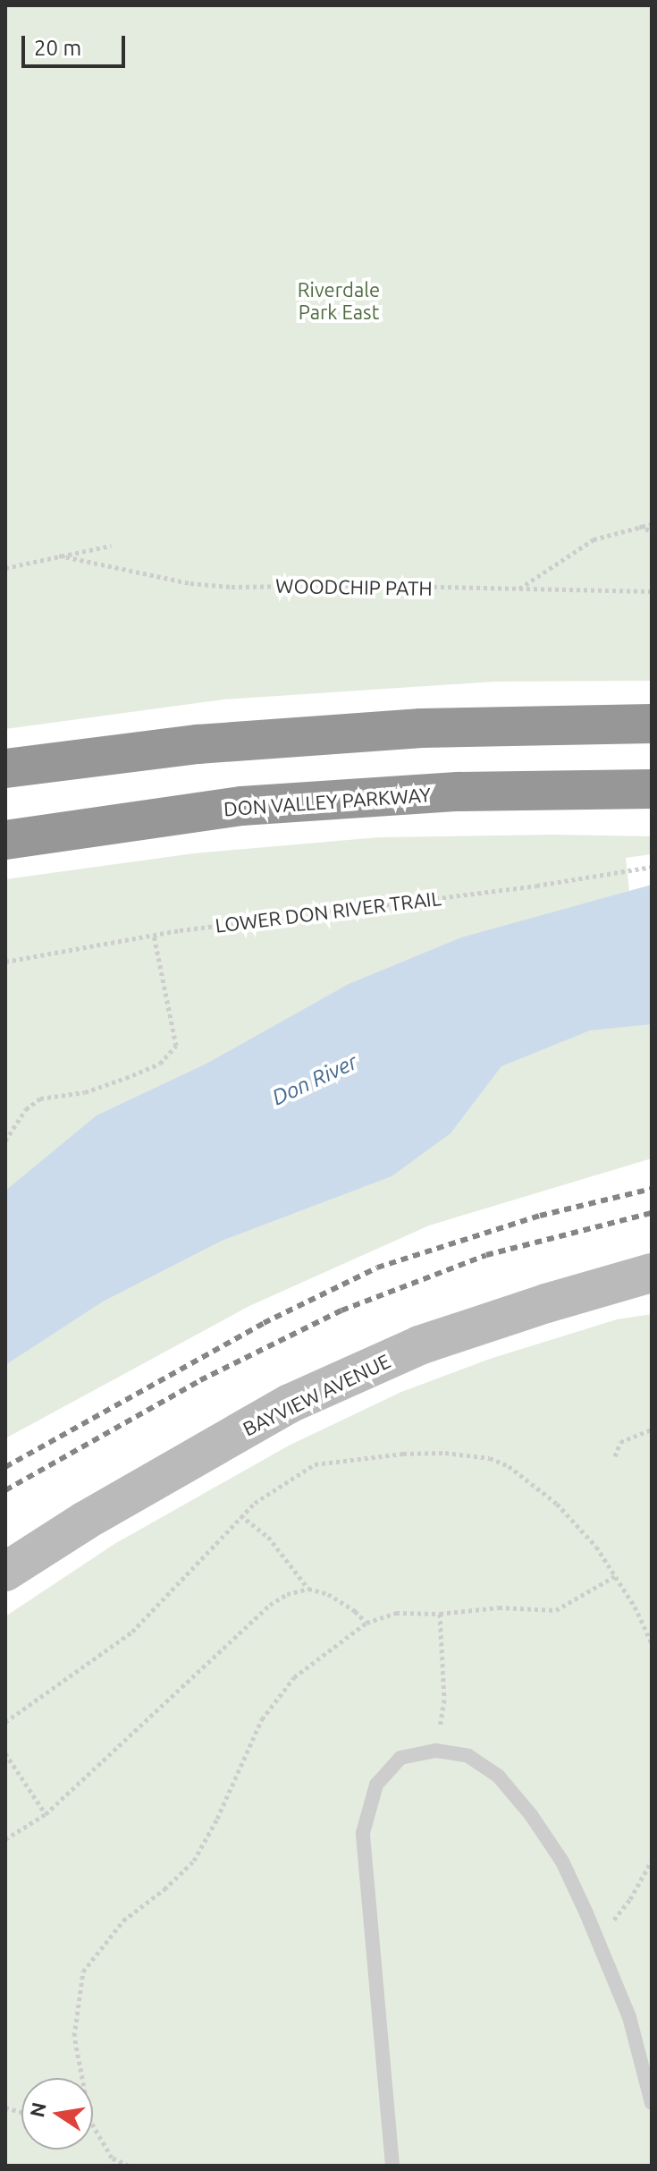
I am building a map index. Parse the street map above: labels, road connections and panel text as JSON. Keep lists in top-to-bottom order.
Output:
{
  "streets": {
    "highway": ["DON VALLEY PARKWAY"],
    "main road": ["BAYVIEW AVENUE"],
    "path": ["WOODCHIP PATH", "LOWER DON RIVER TRAIL"]
  },
  "water": ["Don River"],
  "parks": ["Riverdale Park East"],
  "scale_bar": "20 m",
  "north": "left"
}
